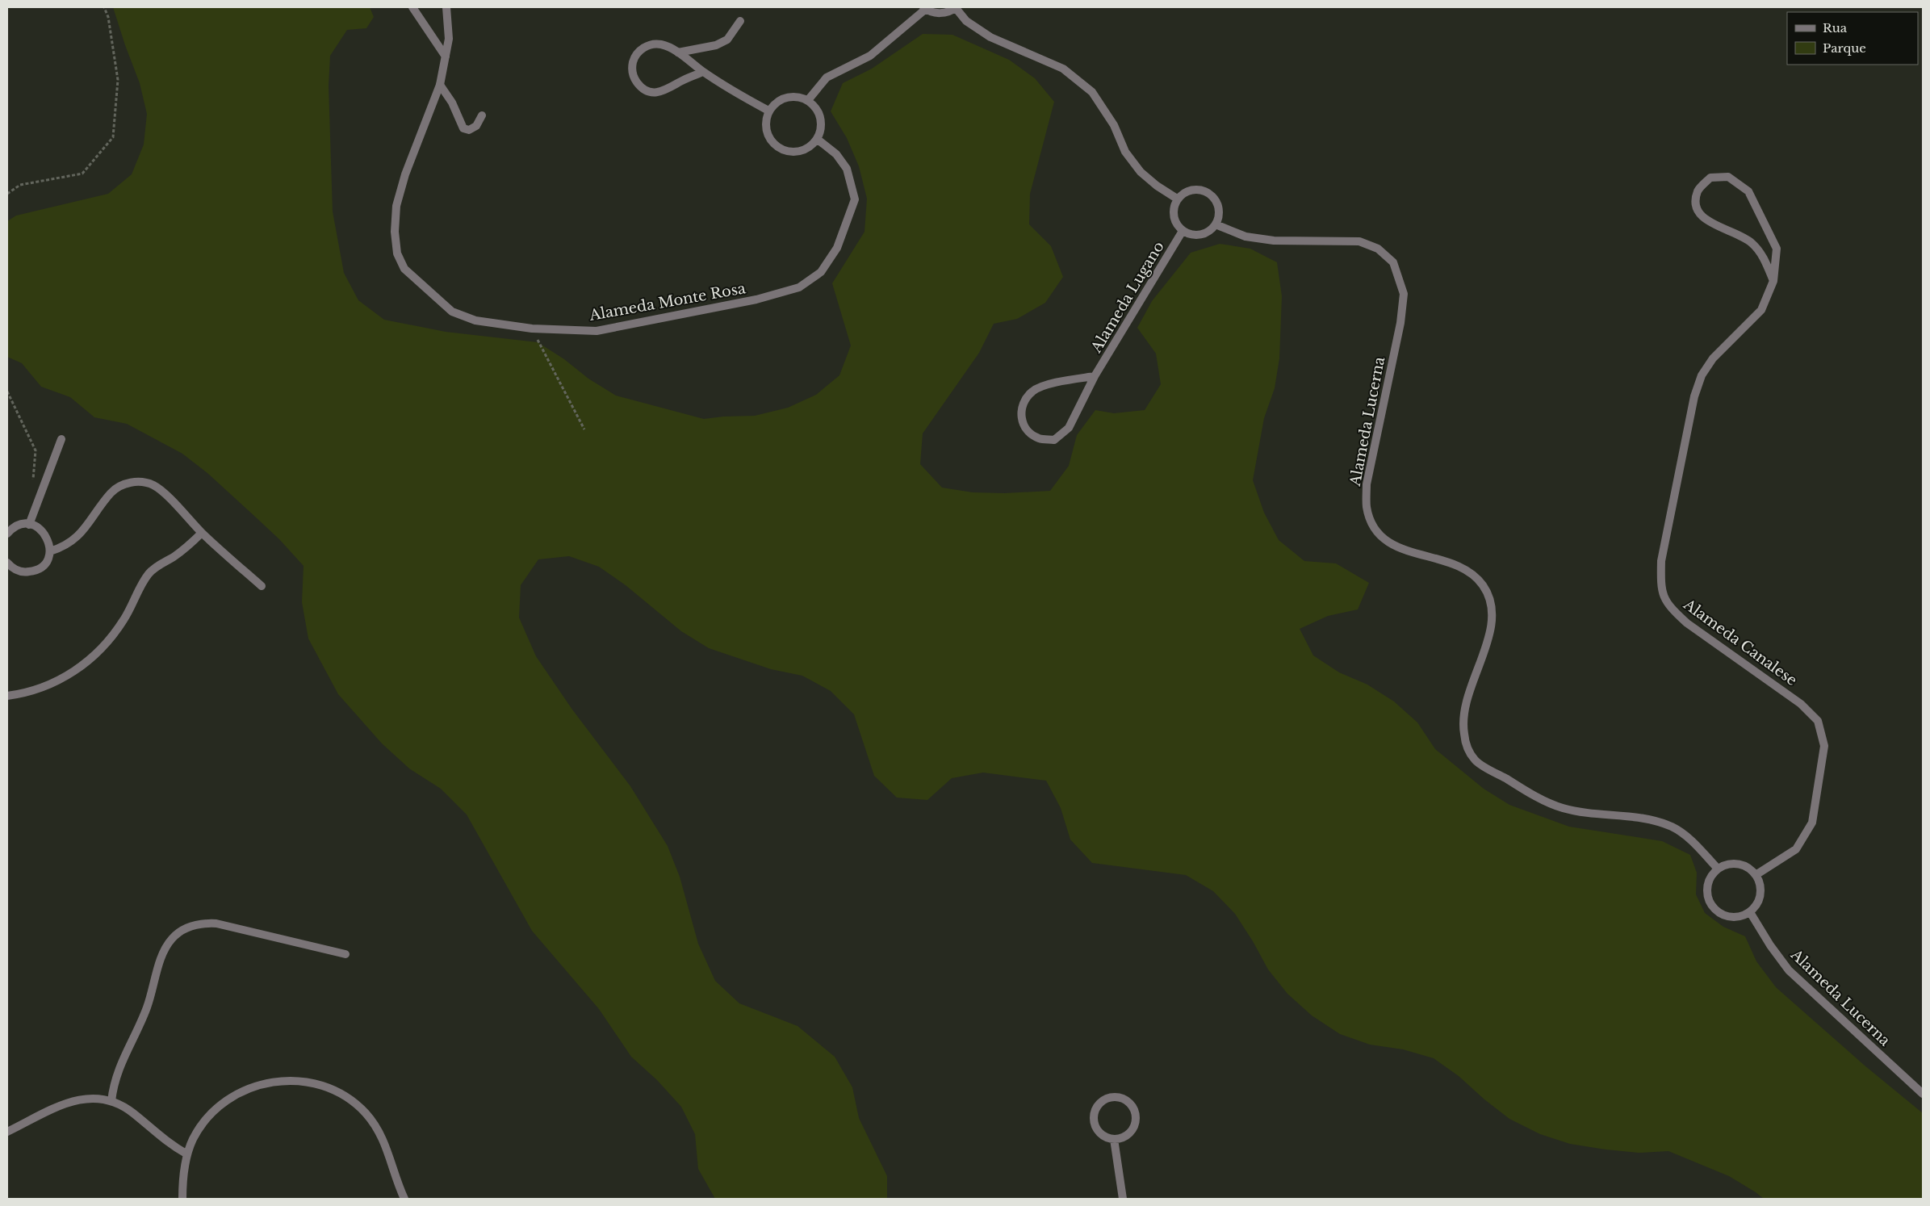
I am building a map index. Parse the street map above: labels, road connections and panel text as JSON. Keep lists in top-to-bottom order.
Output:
{
  "streets": {
    "street": [
      "Alameda Lugano",
      "Alameda Monte Rosa",
      "Alameda Lucerna",
      "Alameda Canalese"
    ]
  },
  "crossings": [
    ["Alameda Lugano", "Alameda Lucerna"],
    ["Alameda Lucerna", "Alameda Canalese"]
  ],
  "legend": ["Rua", "Parque"]
}
